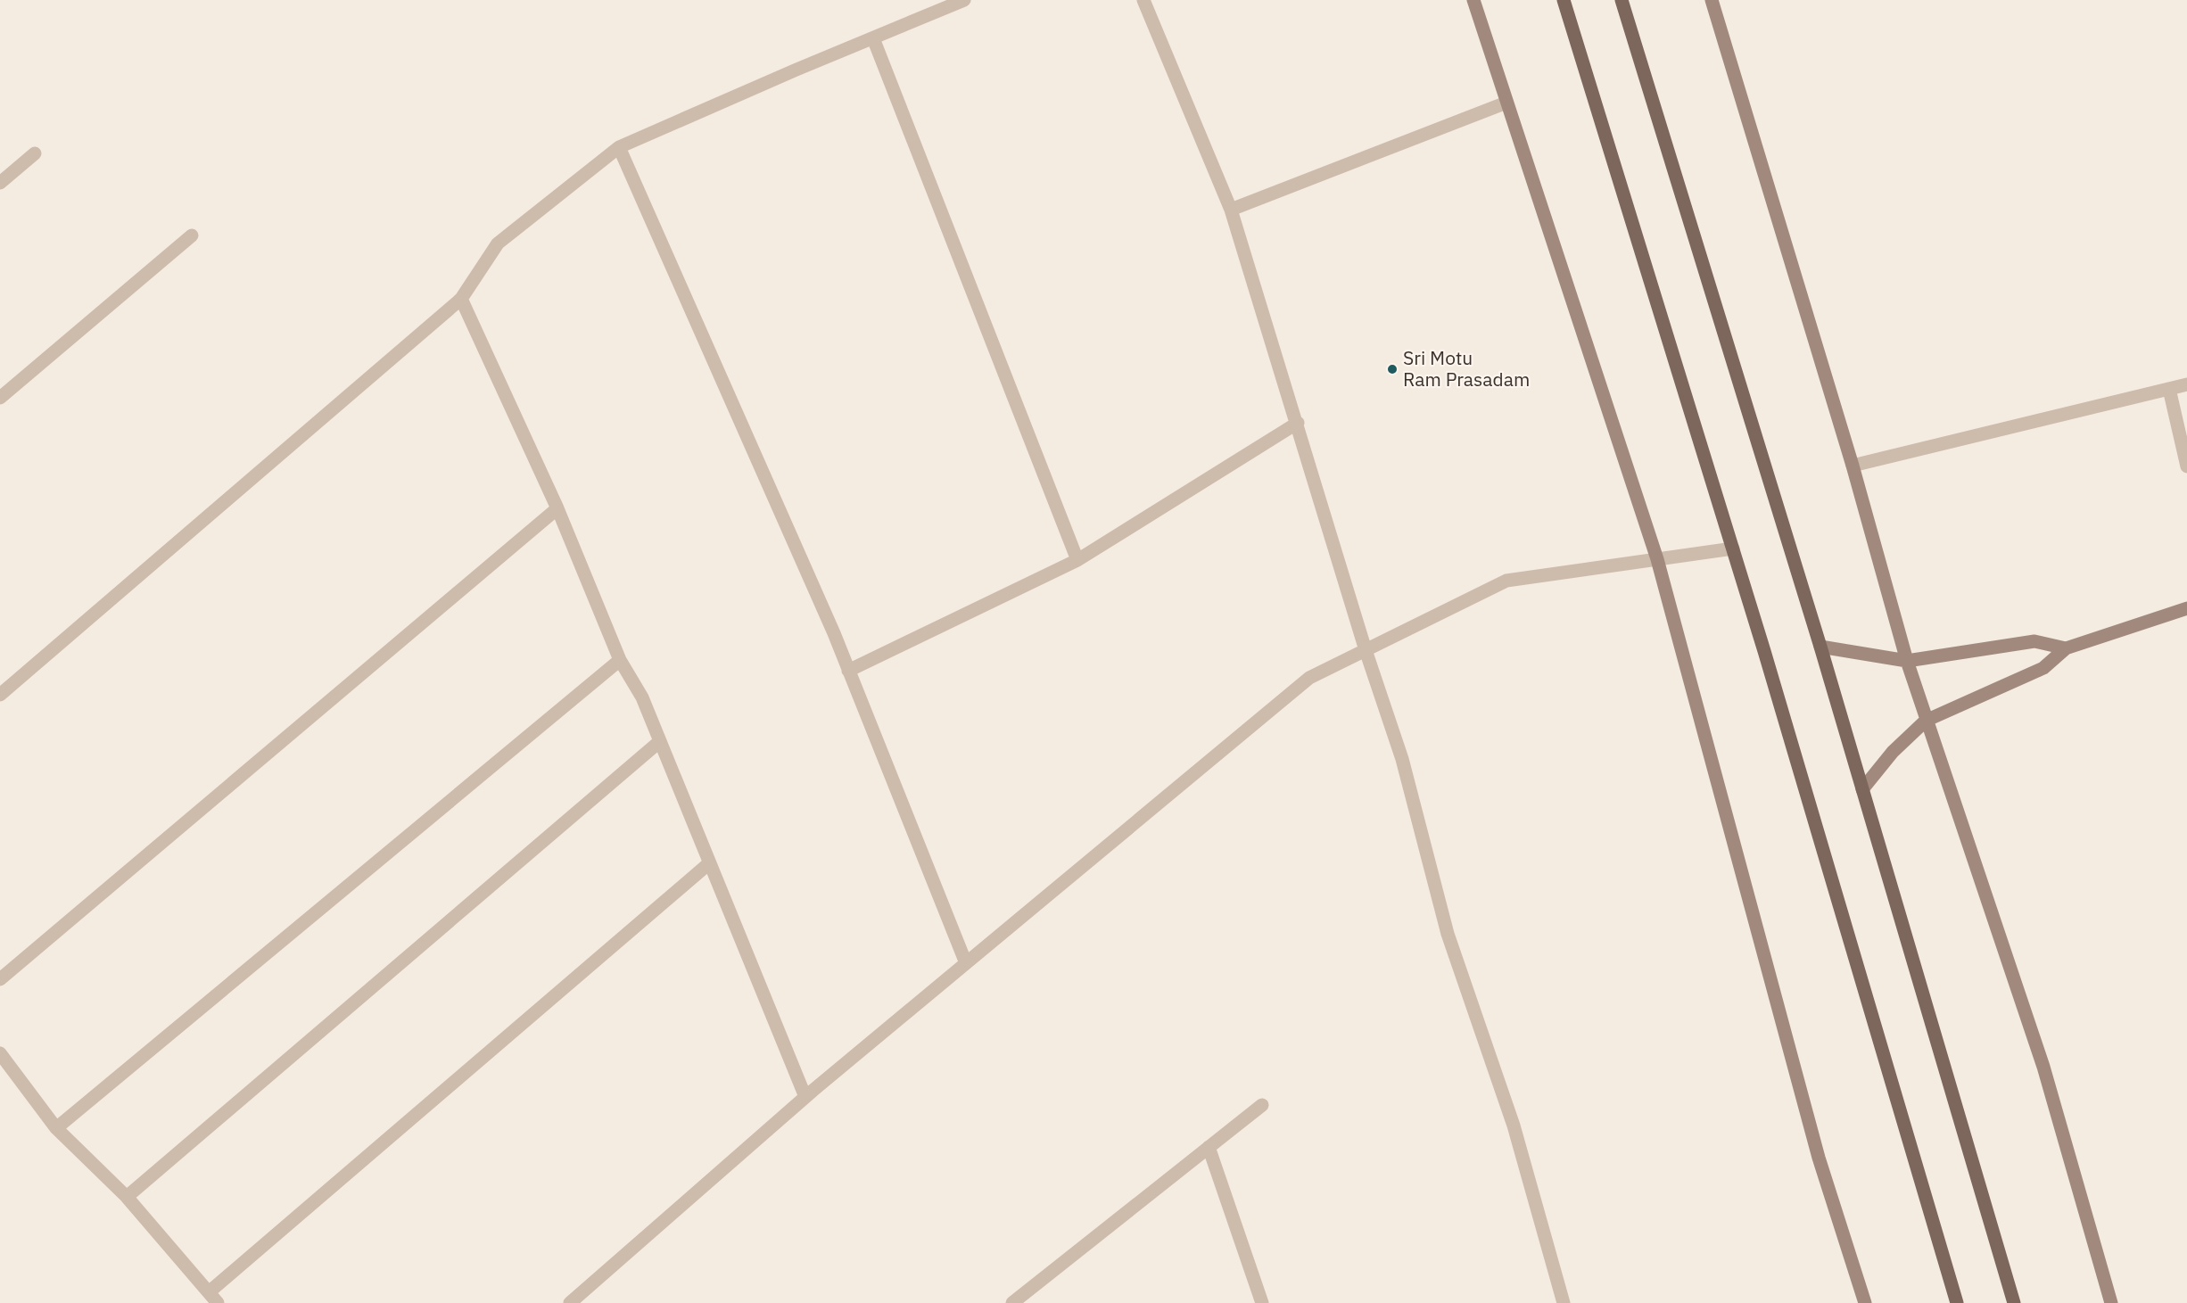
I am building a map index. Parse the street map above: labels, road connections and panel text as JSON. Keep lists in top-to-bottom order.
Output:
{
  "places": ["Sri Motu Ram Prasadam"]
}
